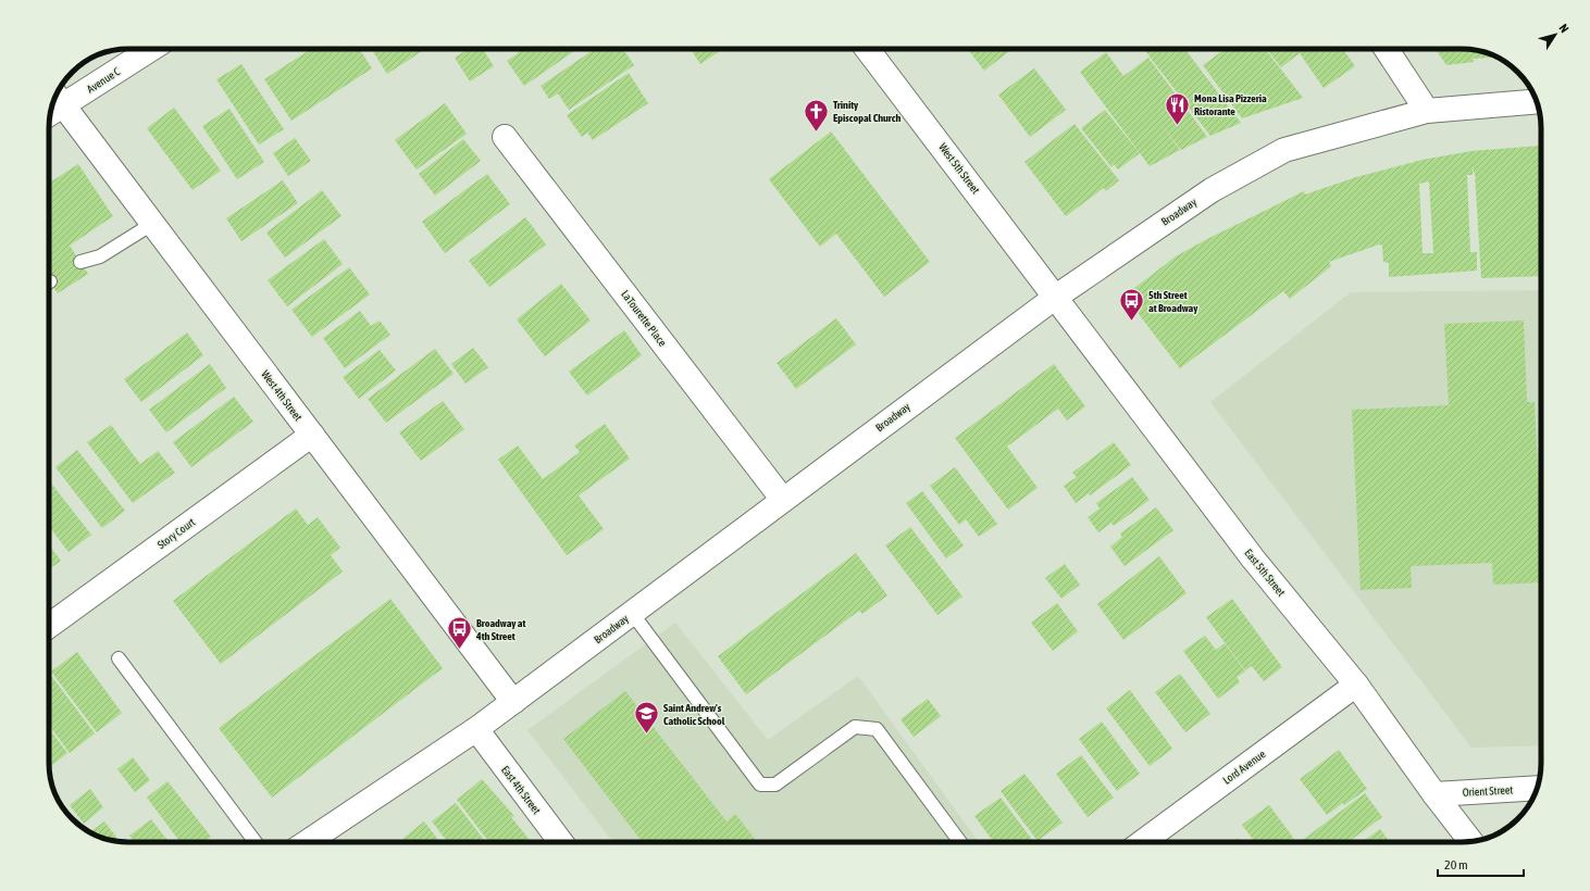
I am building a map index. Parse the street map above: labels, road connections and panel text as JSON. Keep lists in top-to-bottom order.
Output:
{
  "streets": {
    "street": [
      "Avenue C",
      "West 5th Street",
      "Broadway",
      "LaTourette Place",
      "West 4th Street",
      "Story Court",
      "East 5th Street",
      "Lord Avenue",
      "East 4th Street",
      "Orient Street"
    ]
  },
  "crossings": [
    ["Avenue C", "West 4th Street"],
    ["West 5th Street", "Broadway"],
    ["West 5th Street", "East 5th Street"],
    ["Broadway", "LaTourette Place"],
    ["Broadway", "West 4th Street"],
    ["Broadway", "East 5th Street"],
    ["Broadway", "East 4th Street"],
    ["West 4th Street", "Story Court"],
    ["East 5th Street", "Lord Avenue"],
    ["East 5th Street", "Orient Street"]
  ],
  "places": {
    "restaurant": ["Mona Lisa Pizzeria Ristorante"],
    "church": ["Trinity Episcopal Church"],
    "bus stop": ["5th Street at Broadway", "Broadway at 4th Street"],
    "school or university": ["Saint Andrew's Catholic School"]
  },
  "scale_bar": "20 m",
  "north": "top right"
}
